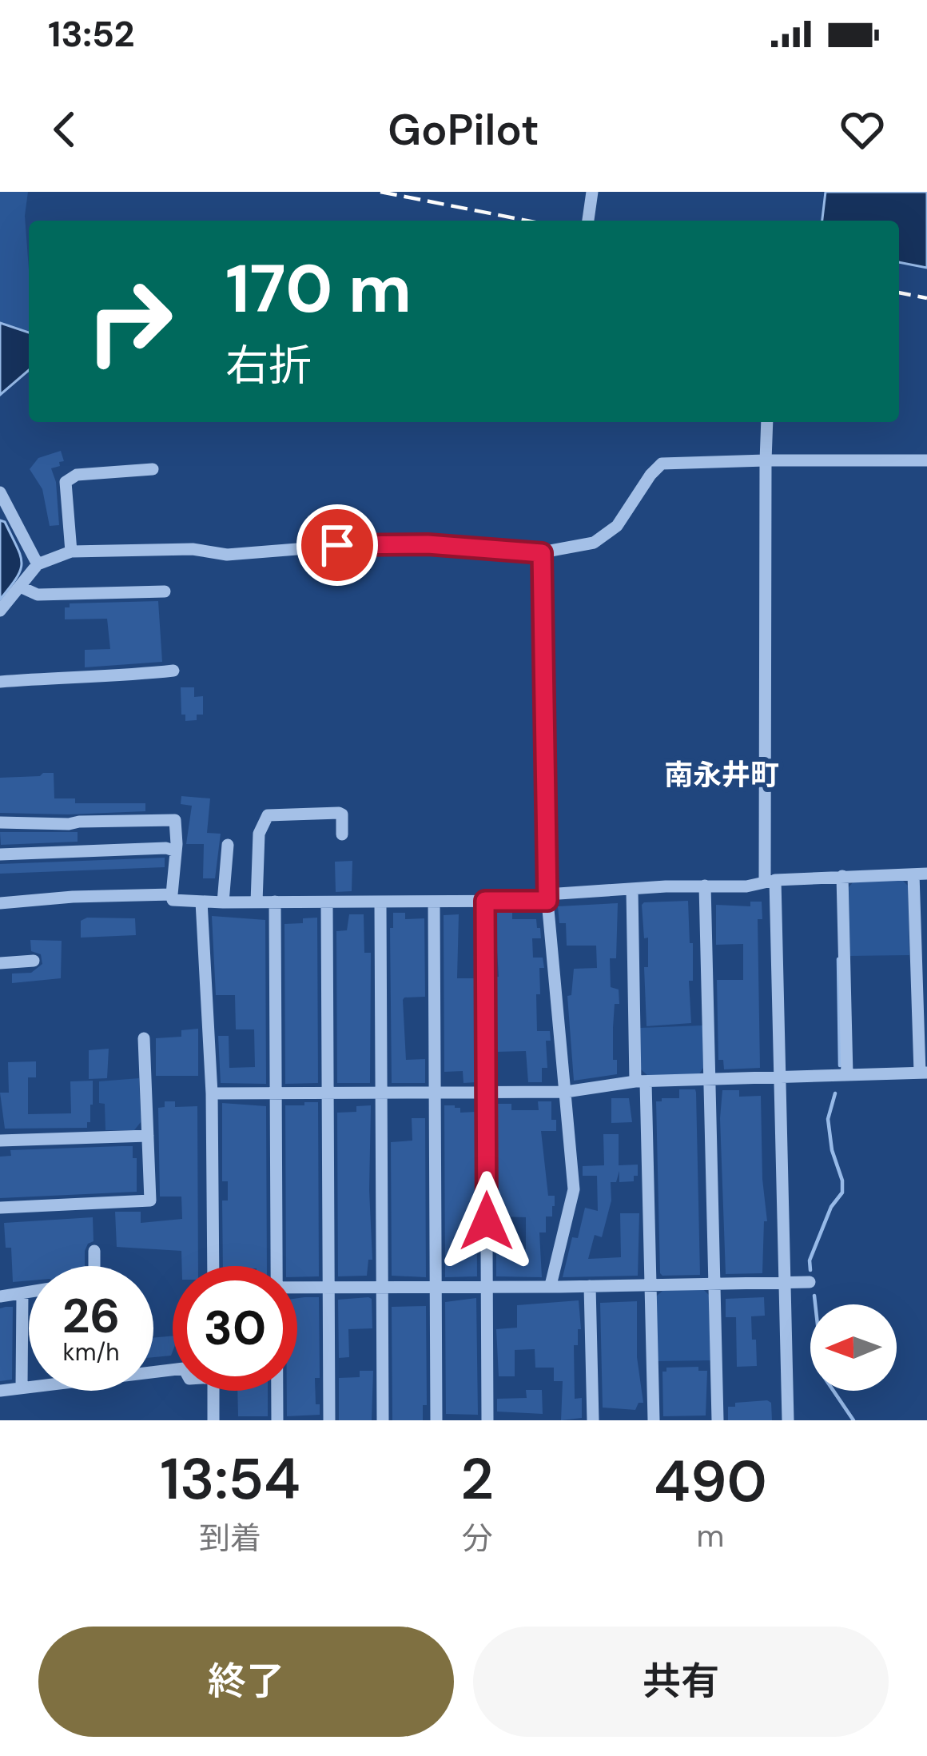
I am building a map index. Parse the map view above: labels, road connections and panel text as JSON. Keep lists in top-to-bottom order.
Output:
{
  "districts": ["南永井町"],
  "north": "left",
  "page": {
    "status": "13:52",
    "header": "GoPilot",
    "turn": ["170 m", "右折"],
    "speed": "26 km/h",
    "limit": "30",
    "eta": [
      "13:54",
      "到着",
      "2",
      "分",
      "490",
      "m"
    ],
    "buttons": ["終了", "共有"]
  }
}
